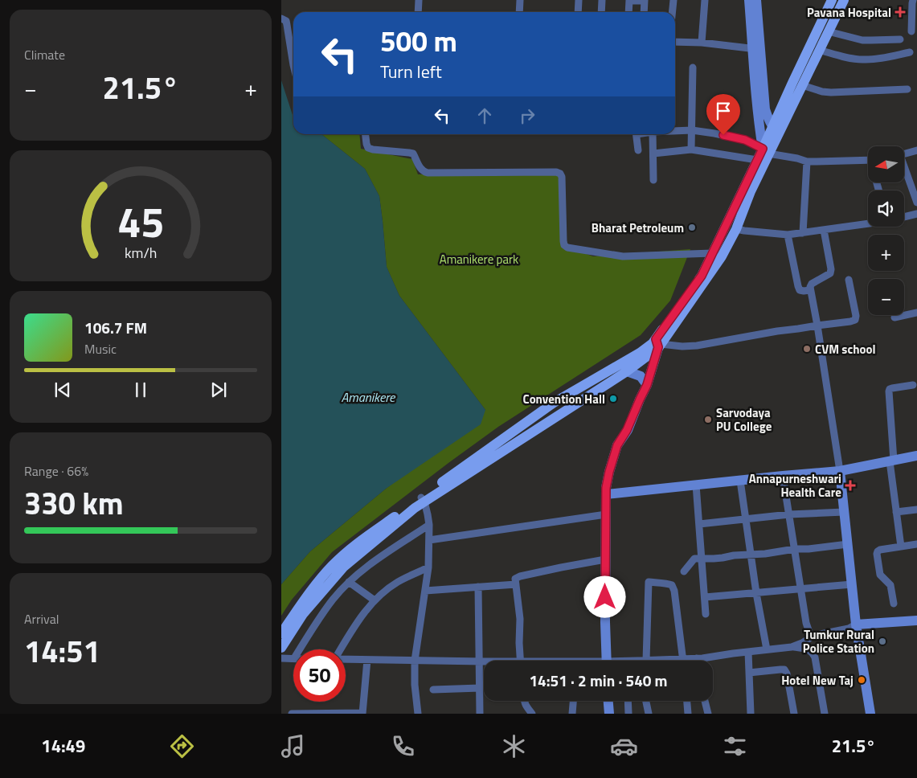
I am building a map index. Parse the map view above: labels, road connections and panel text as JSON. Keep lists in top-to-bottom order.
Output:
{
  "water": ["Amanikere"],
  "parks": ["Amanikere park"],
  "places": {
    "health": ["Pavana Hospital", "Annapurneshwari Health Care"],
    "other": [
      "Bharat Petroleum",
      "CVM school",
      "Convention Hall",
      "Sarvodaya PU College",
      "Tumkur Rural Police Station",
      "Hotel New Taj"
    ]
  },
  "north": "left",
  "page": {
    "tile": [
      "Climate",
      ["Range · 66%", "330 km"],
      ["Arrival", "14:51"]
    ],
    "turn": ["500 m", "Turn left"],
    "heat": ["−", "21.5°", "+"],
    "map_buttons": ["+", "−"],
    "song": ["106.7 FM", "Music"],
    "limit": "50",
    "trip": "14:51 · 2 min · 540 m",
    "tabs": ["14:49", "21.5°"],
    "gauge": ["45", "km/h"]
  }
}
